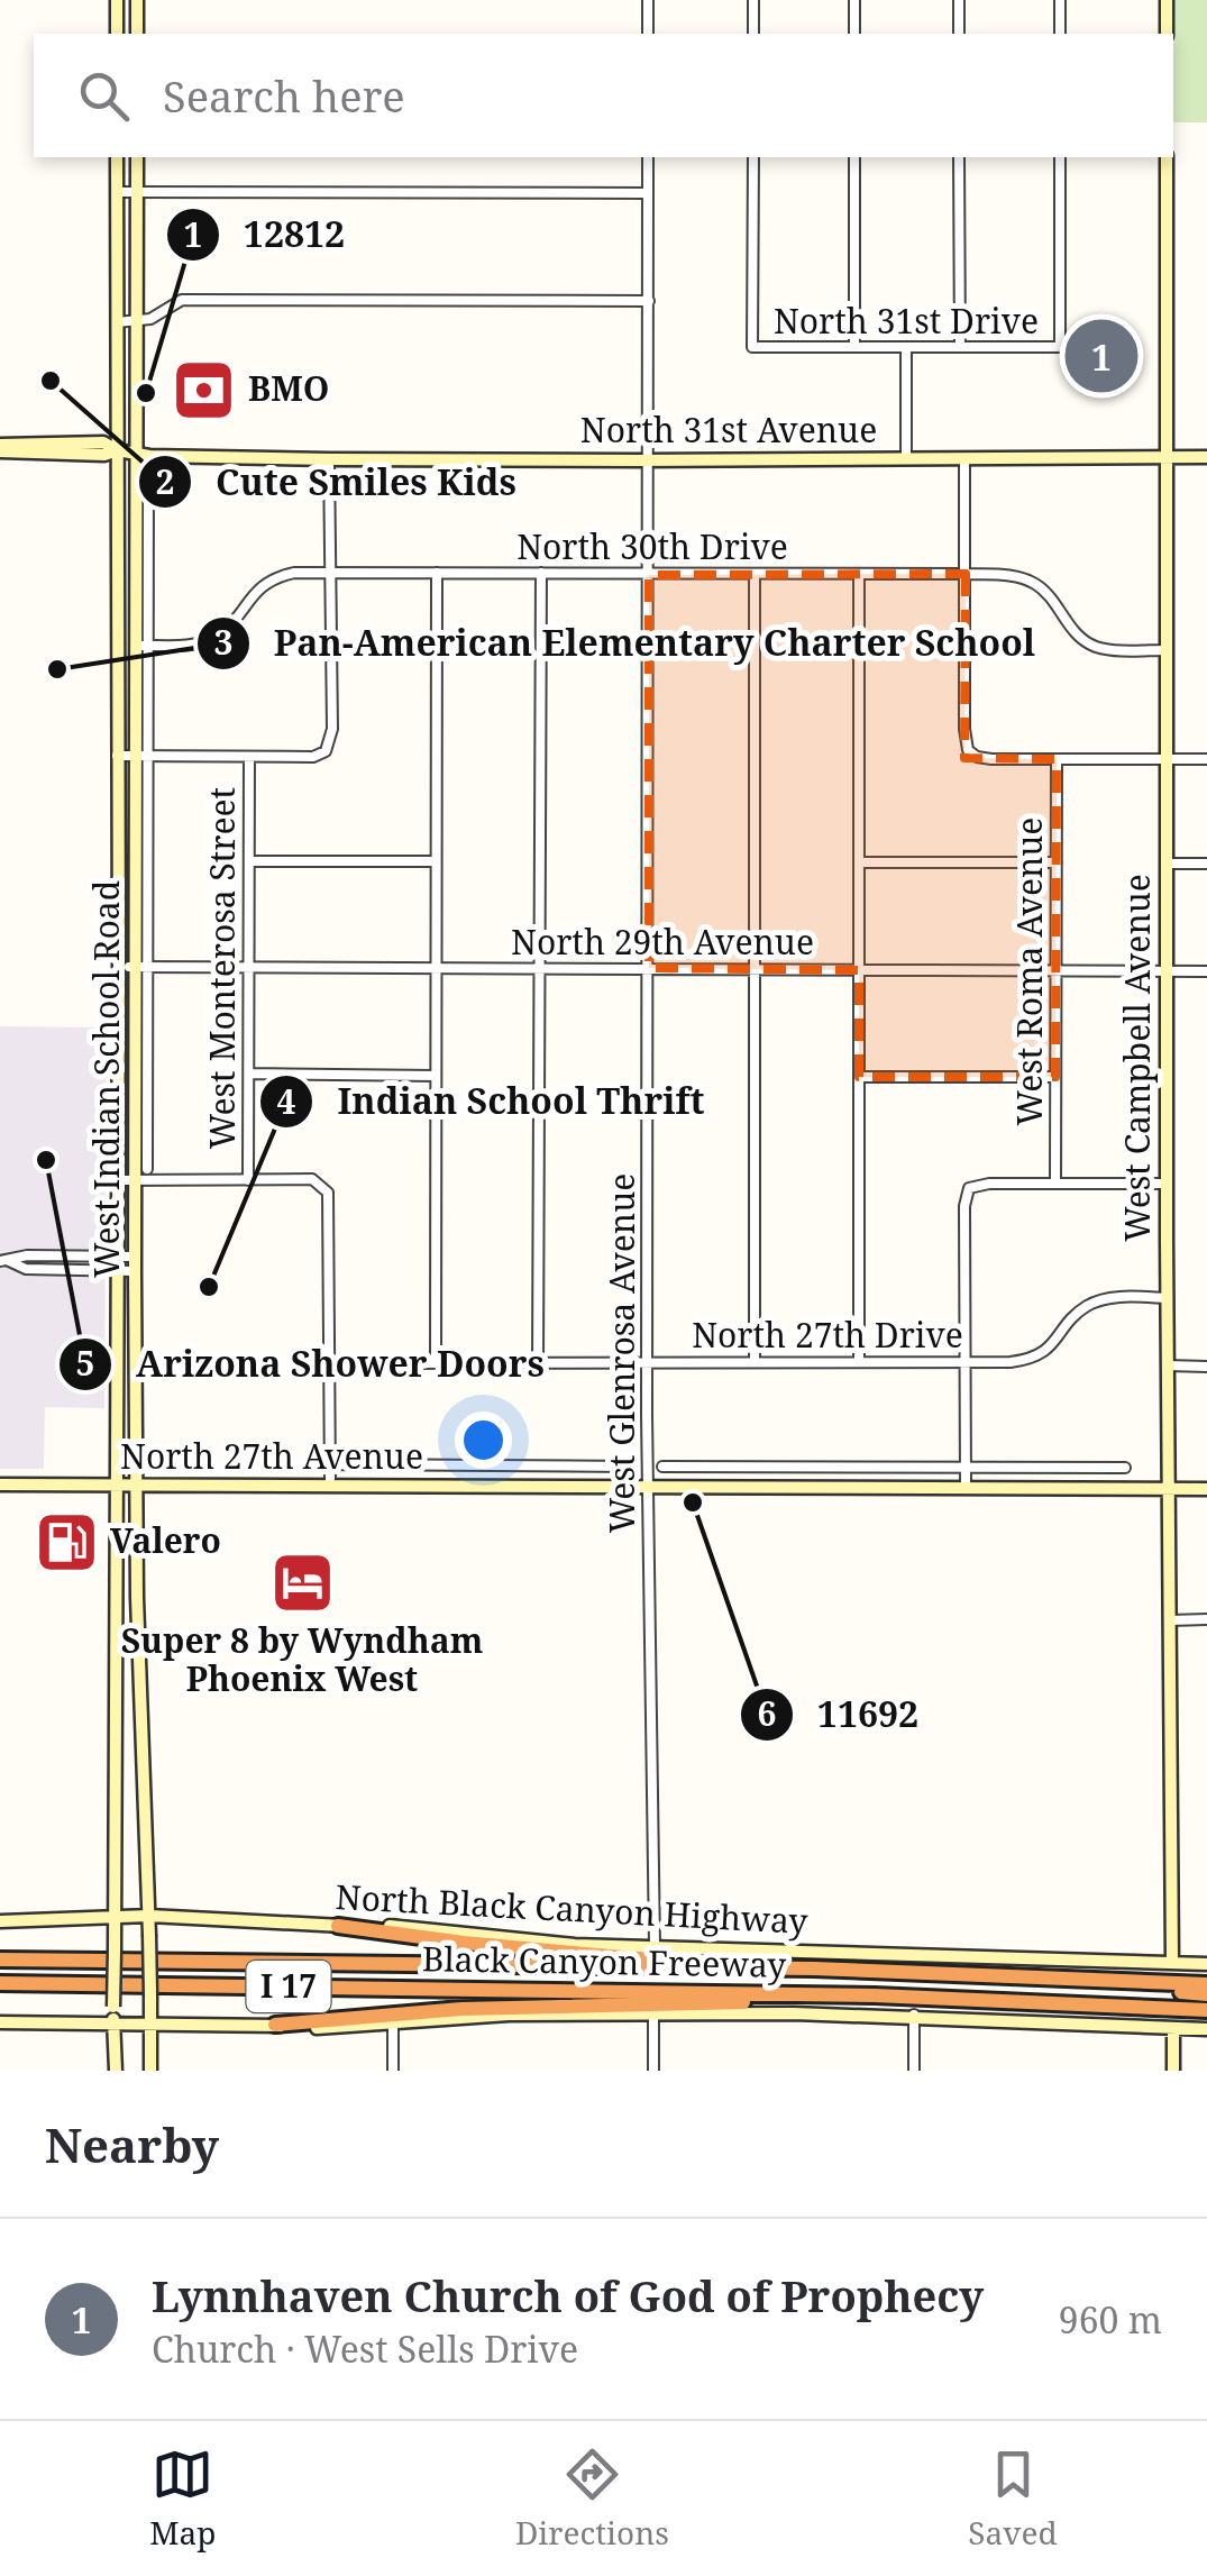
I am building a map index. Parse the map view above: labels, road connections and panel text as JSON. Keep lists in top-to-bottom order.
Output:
{
  "streets": {
    "highway": ["Black Canyon Freeway", "I 17"],
    "main road": [
      "North 31st Avenue",
      "West Campbell Avenue",
      "West Indian School Road",
      "North 27th Avenue",
      "North Black Canyon Highway"
    ],
    "street": [
      "North 31st Drive",
      "North 30th Drive",
      "North 29th Avenue",
      "West Monterosa Street",
      "West Roma Avenue",
      "North 27th Drive",
      "West Glenrosa Avenue"
    ]
  },
  "crossings": [
    ["North 31st Avenue", "West Campbell Avenue"],
    ["North 31st Avenue", "West Indian School Road"],
    ["North 31st Avenue", "West Glenrosa Avenue"],
    ["North 30th Drive", "West Campbell Avenue"],
    ["North 30th Drive", "West Indian School Road"],
    ["North 30th Drive", "West Glenrosa Avenue"],
    ["North 29th Avenue", "West Monterosa Street"],
    ["North 29th Avenue", "West Roma Avenue"],
    ["North 29th Avenue", "West Campbell Avenue"],
    ["North 29th Avenue", "West Indian School Road"],
    ["North 29th Avenue", "West Glenrosa Avenue"],
    ["West Campbell Avenue", "North 27th Drive"],
    ["West Campbell Avenue", "North 27th Avenue"],
    ["West Campbell Avenue", "North Black Canyon Highway"],
    ["West Indian School Road", "North 27th Avenue"],
    ["West Indian School Road", "North Black Canyon Highway"],
    ["North 27th Drive", "West Glenrosa Avenue"],
    ["West Glenrosa Avenue", "North 27th Avenue"],
    ["West Glenrosa Avenue", "North Black Canyon Highway"]
  ],
  "places": {
    "other": [
      "Cute Smiles Kids",
      "12812",
      "Pan-American Elementary Charter School",
      "Arizona Shower Doors",
      "Indian School Thrift",
      "11692"
    ],
    "bank": ["BMO"],
    "fuel station": ["Valero"],
    "hotel": ["Super 8 by Wyndham Phoenix West"]
  },
  "page": {
    "search": "Search here",
    "pins": "1",
    "heading": "Nearby",
    "list": [
      {
        "mark": "1",
        "name": "Lynnhaven Church of God of Prophecy",
        "note": "Church · West Sells Drive",
        "value": "960 m"
      }
    ],
    "nav": ["Map", "Directions", "Saved"]
  }
}
